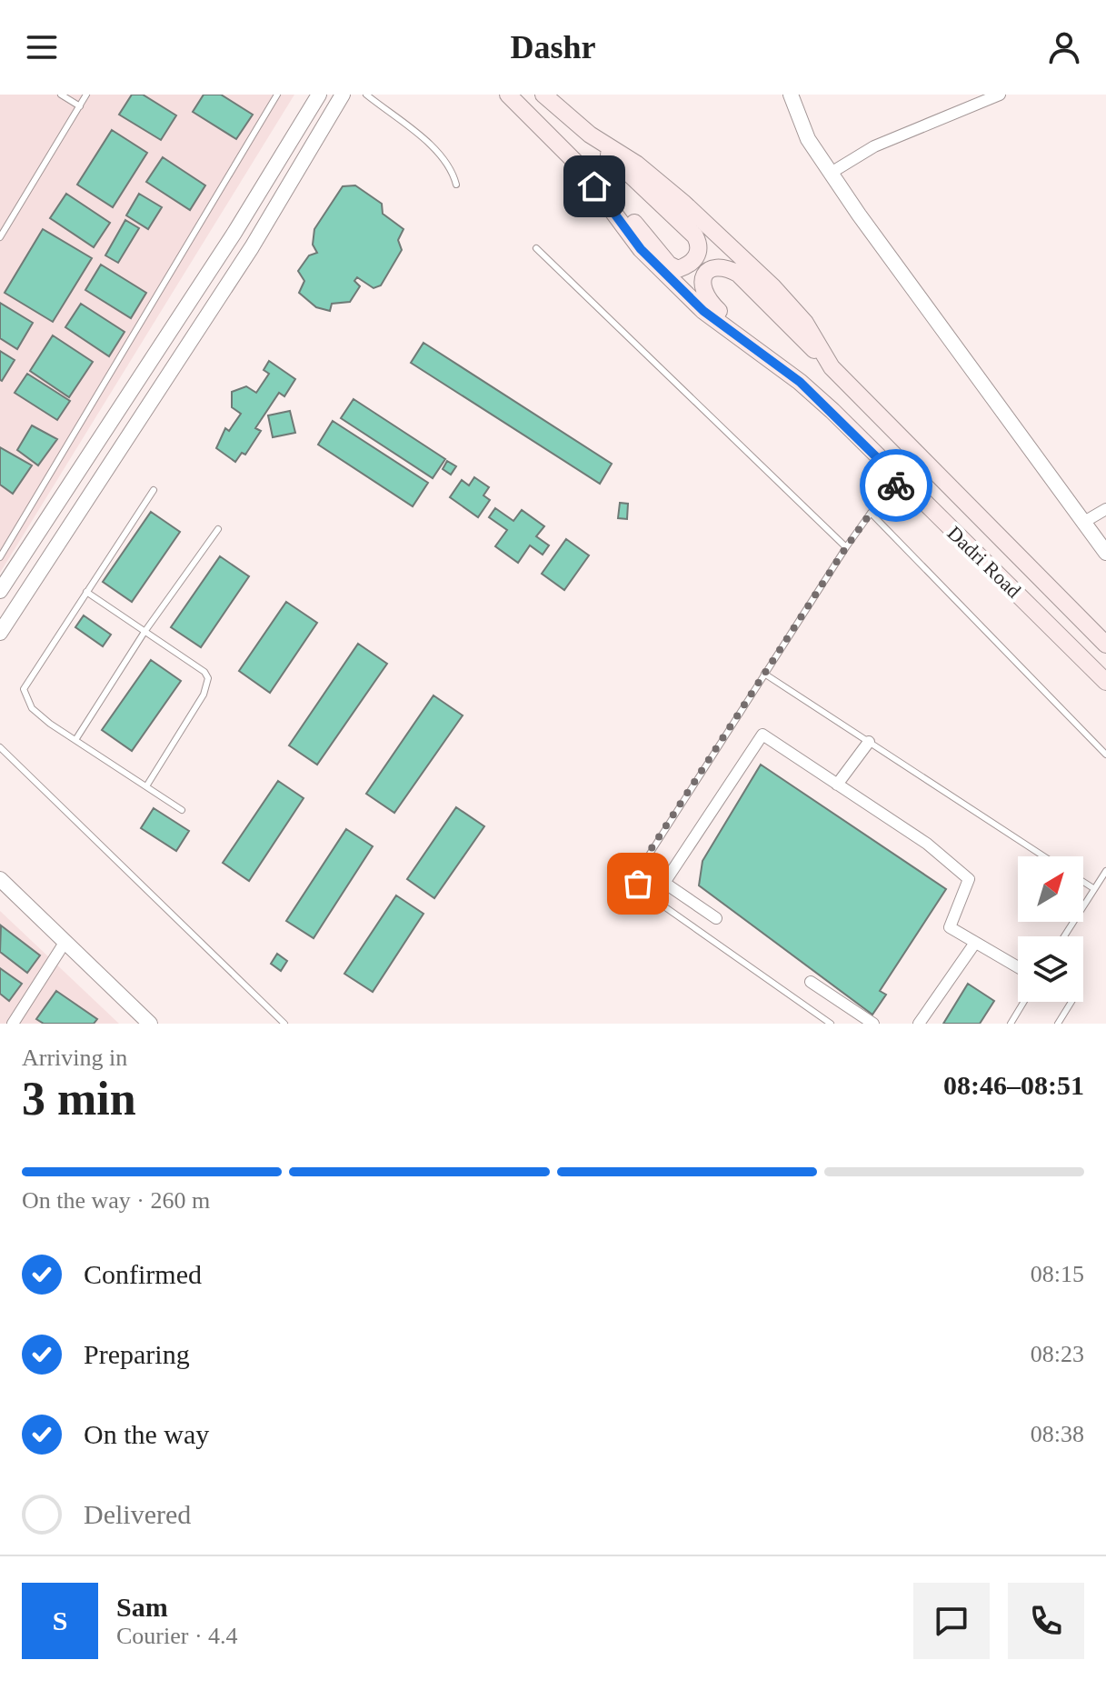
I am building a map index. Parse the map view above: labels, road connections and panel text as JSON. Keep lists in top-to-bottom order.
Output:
{
  "streets": {
    "main road": ["Dadri Road"]
  },
  "north": "top right",
  "page": {
    "header": "Dashr",
    "heading": ["3 min", "Arriving in", "08:46–08:51"],
    "panel": ["Sam", "Courier · 4.4"],
    "bar": "On the way · 260 m",
    "list": [
      ["Confirmed", "08:15"],
      ["Preparing", "08:23"],
      ["On the way", "08:38"],
      "Delivered"
    ],
    "round": "S"
  }
}
